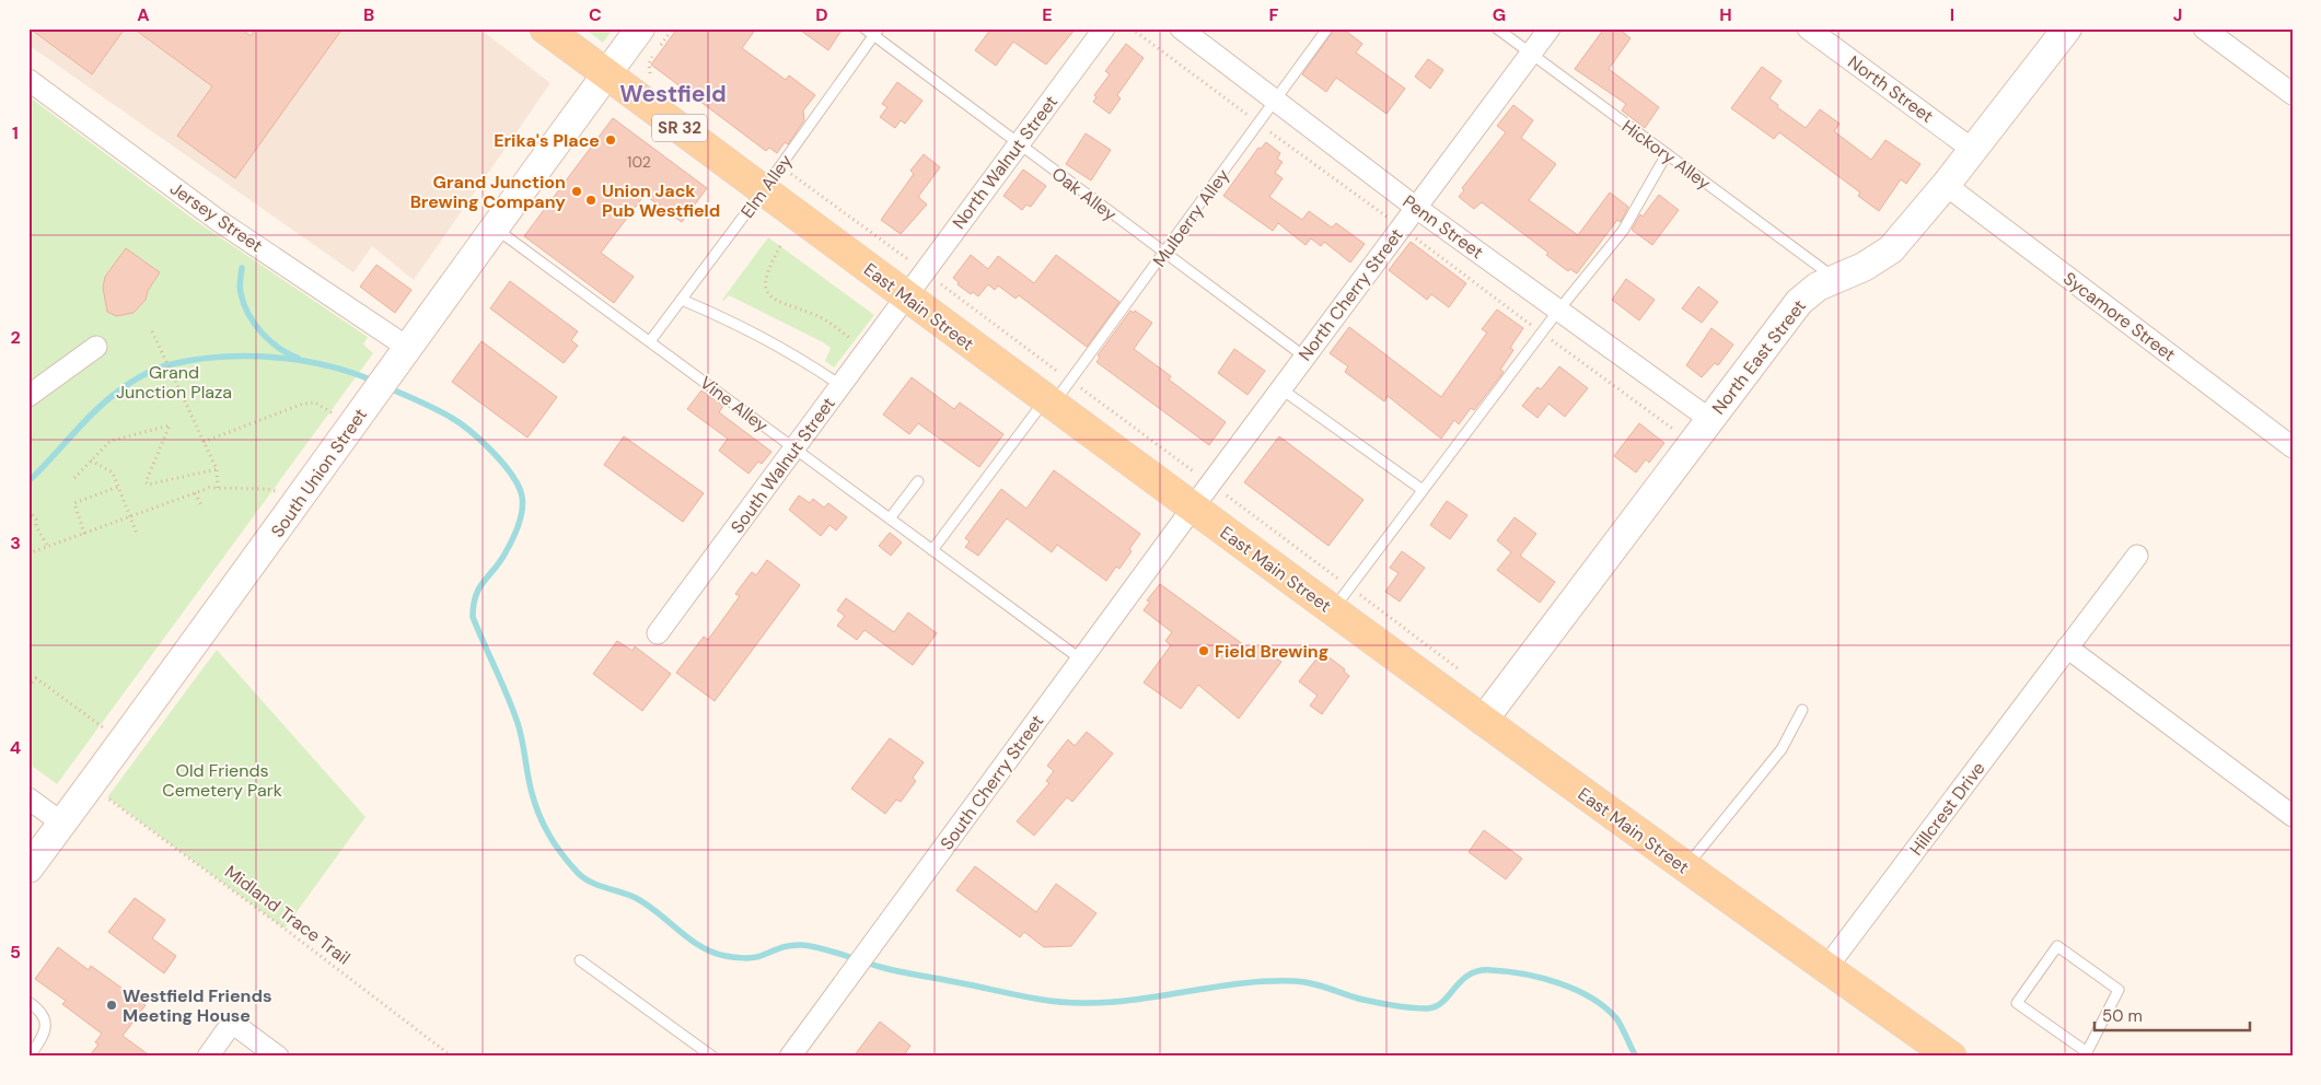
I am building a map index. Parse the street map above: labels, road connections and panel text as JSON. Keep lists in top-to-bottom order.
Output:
{
  "streets": {
    "main road": ["SR 32", "East Main Street"],
    "street": [
      "North Street",
      "North Walnut Street",
      "Jersey Street",
      "Penn Street",
      "North Cherry Street",
      "Sycamore Street",
      "North East Street",
      "South Walnut Street",
      "South Union Street",
      "South Cherry Street",
      "Hillcrest Drive"
    ],
    "lane": [
      "Hickory Alley",
      "Elm Alley",
      "Oak Alley",
      "Mulberry Alley",
      "Vine Alley"
    ],
    "path": ["Midland Trace Trail"]
  },
  "crossings": [
    ["North Street", "North East Street"],
    ["SR 32", "East Main Street"],
    ["SR 32", "South Union Street"],
    ["Hickory Alley", "North Cherry Street"],
    ["Hickory Alley", "North East Street"],
    ["North Walnut Street", "Oak Alley"],
    ["North Walnut Street", "East Main Street"],
    ["North Walnut Street", "South Walnut Street"],
    ["Elm Alley", "Oak Alley"],
    ["Elm Alley", "East Main Street"],
    ["Elm Alley", "Vine Alley"],
    ["Oak Alley", "Mulberry Alley"],
    ["Oak Alley", "North Cherry Street"],
    ["Jersey Street", "South Union Street"],
    ["Mulberry Alley", "Penn Street"],
    ["Mulberry Alley", "East Main Street"],
    ["Mulberry Alley", "Vine Alley"],
    ["Penn Street", "North Cherry Street"],
    ["Penn Street", "North East Street"],
    ["North Cherry Street", "East Main Street"],
    ["North Cherry Street", "South Cherry Street"],
    ["East Main Street", "North East Street"],
    ["East Main Street", "South Walnut Street"],
    ["East Main Street", "South Union Street"],
    ["East Main Street", "South Cherry Street"],
    ["East Main Street", "Hillcrest Drive"],
    ["Sycamore Street", "North East Street"],
    ["Vine Alley", "South Walnut Street"],
    ["Vine Alley", "South Union Street"],
    ["Vine Alley", "South Cherry Street"]
  ],
  "districts": ["Westfield"],
  "parks": ["Grand Junction Plaza", "Old Friends Cemetery Park"],
  "places": [
    "Erika's Place",
    "Grand Junction Brewing Company",
    "Union Jack Pub Westfield",
    "Field Brewing",
    "Westfield Friends Meeting House"
  ],
  "house_numbers": ["102"],
  "scale_bar": "50 m",
  "grid": {
    "columns": [
      "A",
      "B",
      "C",
      "D",
      "E",
      "F",
      "G",
      "H",
      "I",
      "J"
    ],
    "rows": [
      "1",
      "2",
      "3",
      "4",
      "5"
    ]
  }
}
